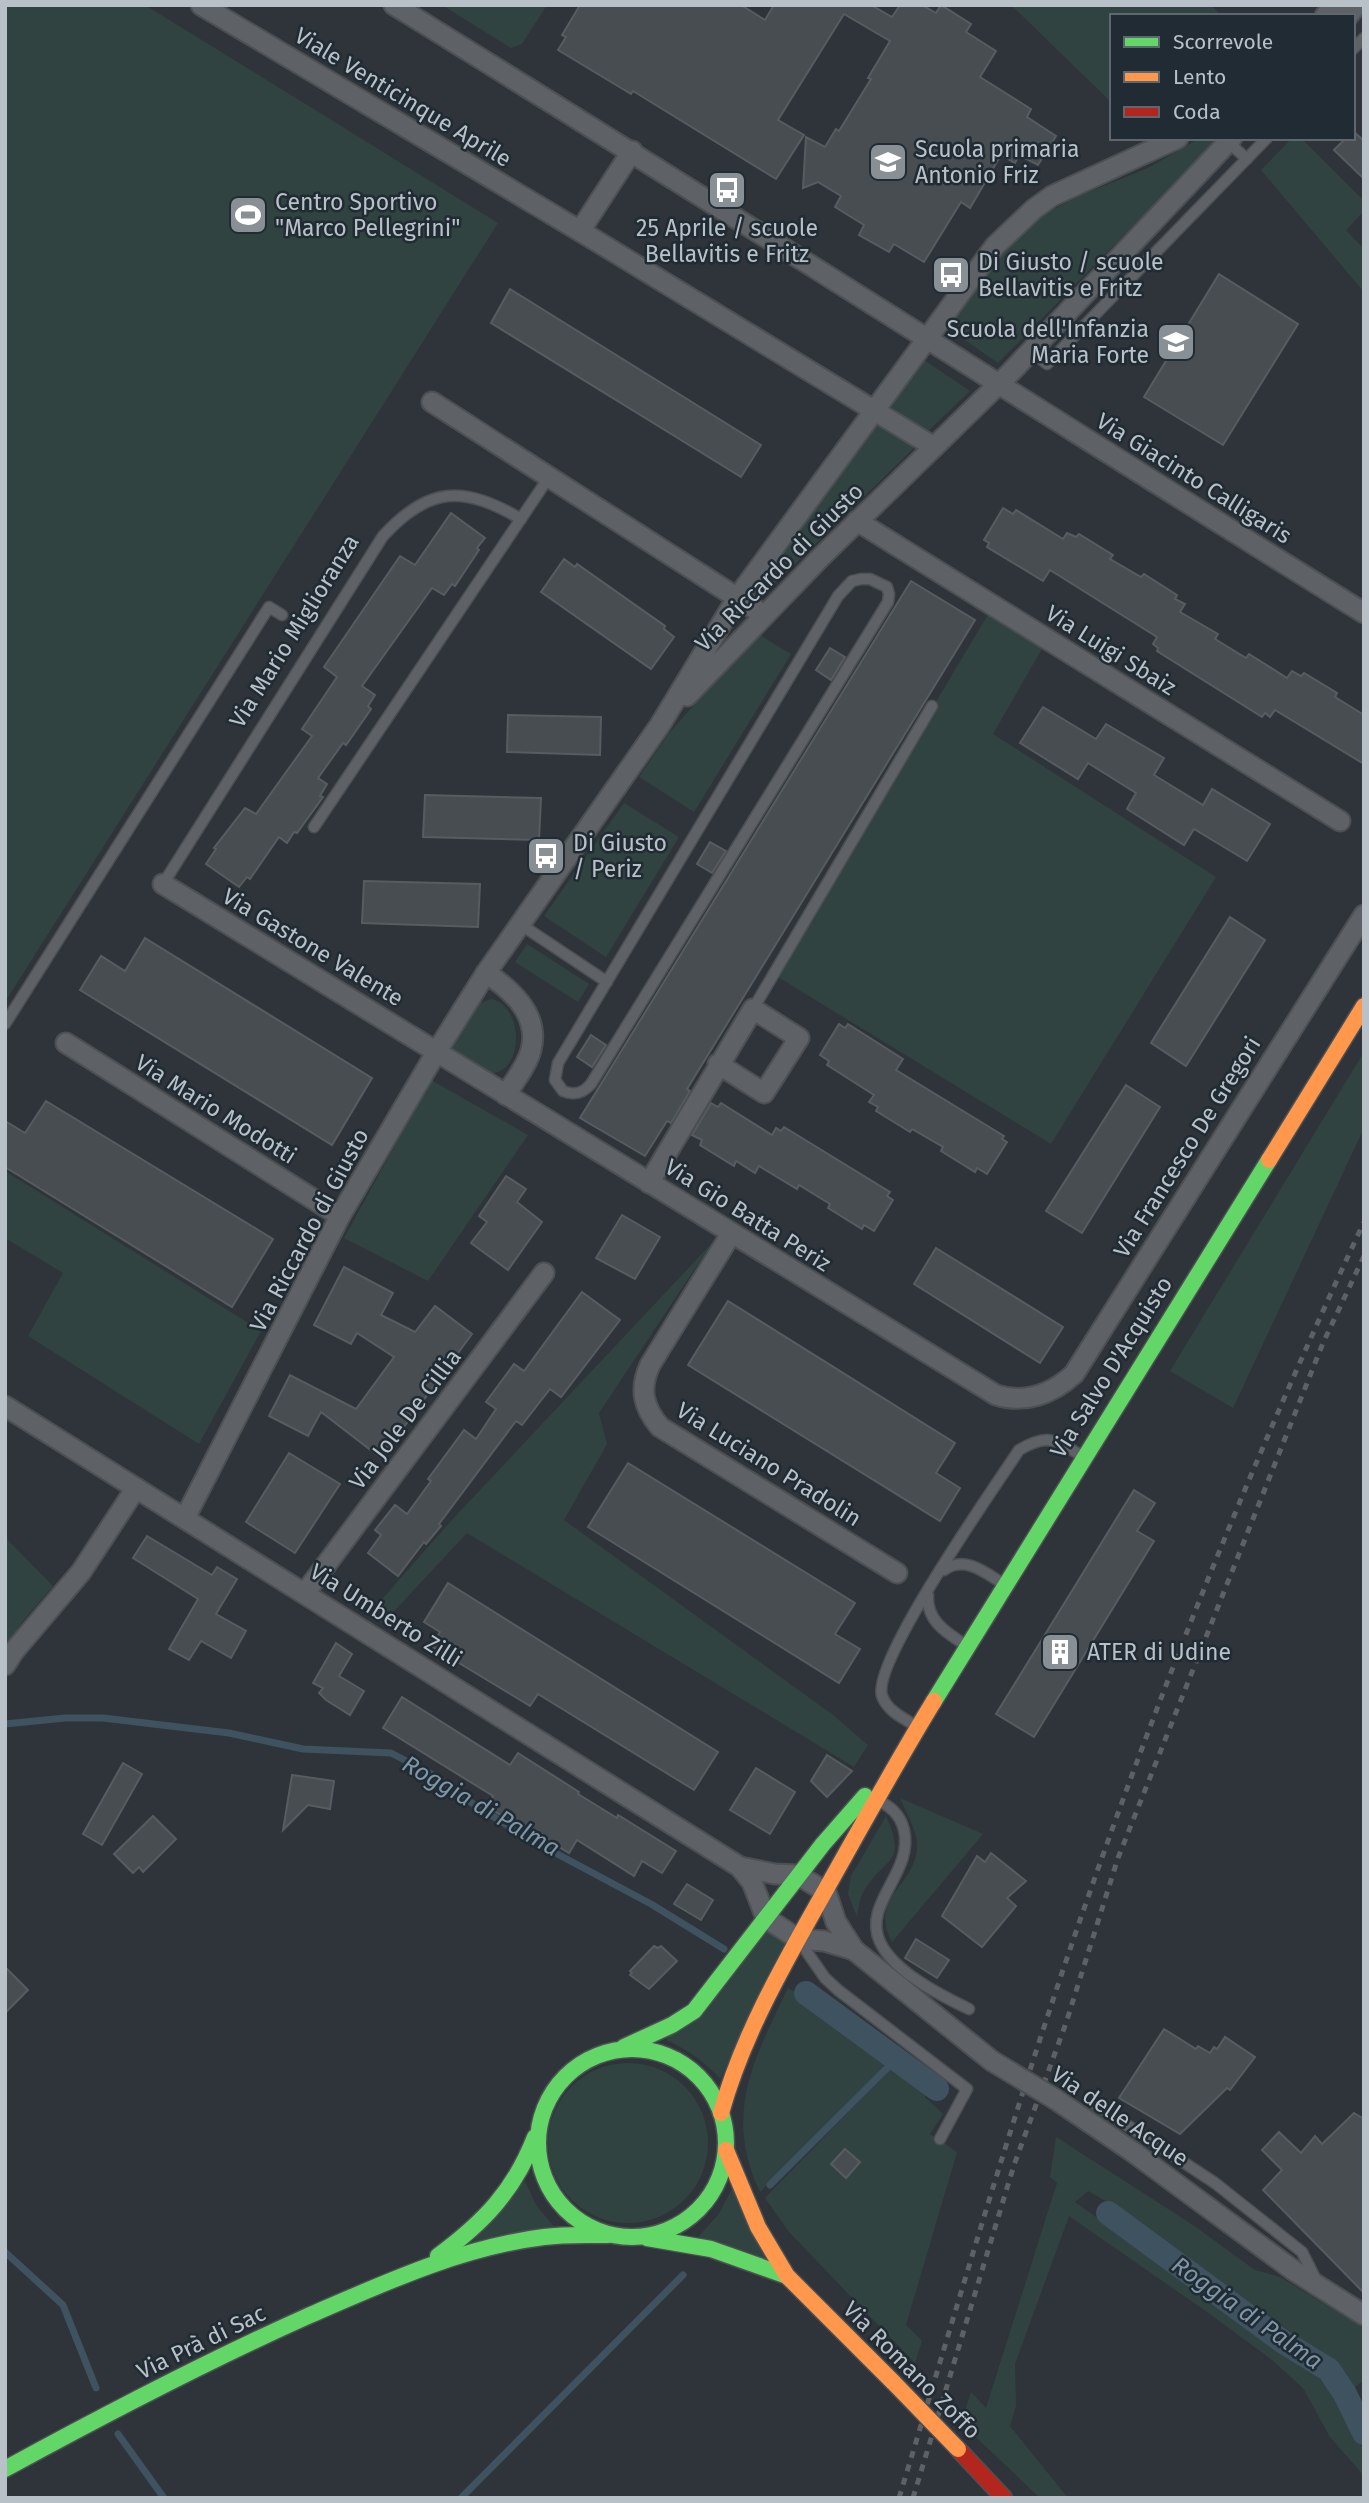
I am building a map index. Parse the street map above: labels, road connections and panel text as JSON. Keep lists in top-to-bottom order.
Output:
{
  "streets": {
    "street": [
      "Viale Venticinque Aprile",
      "Via Giacinto Calligaris",
      "Via Riccardo di Giusto",
      "Via Luigi Sbaiz",
      "Via Gastone Valente",
      "Via Mario Modotti",
      "Via Francesco De Gregori",
      "Via Gio Batta Periz",
      "Via Salvo D'Acquisto",
      "Via Jole De Cillia",
      "Via Luciano Pradolin",
      "Via Umberto Zilli",
      "Via delle Acque",
      "Via Prà di Sac",
      "Via Romano Zoffo"
    ],
    "lane": ["Via Mario Miglioranza"]
  },
  "crossings": [
    ["Viale Venticinque Aprile", "Via Riccardo di Giusto"],
    ["Via Giacinto Calligaris", "Via Riccardo di Giusto"],
    ["Via Riccardo di Giusto", "Via Luigi Sbaiz"],
    ["Via Riccardo di Giusto", "Via Gastone Valente"],
    ["Via Riccardo di Giusto", "Via Mario Modotti"],
    ["Via Riccardo di Giusto", "Via Gio Batta Periz"],
    ["Via Riccardo di Giusto", "Via Umberto Zilli"],
    ["Via Mario Miglioranza", "Via Gastone Valente"],
    ["Via Gastone Valente", "Via Gio Batta Periz"],
    ["Via Francesco De Gregori", "Via Gio Batta Periz"],
    ["Via Gio Batta Periz", "Via Luciano Pradolin"],
    ["Via Salvo D'Acquisto", "Via Umberto Zilli"],
    ["Via Salvo D'Acquisto", "Via delle Acque"],
    ["Via Salvo D'Acquisto", "Via Prà di Sac"],
    ["Via Salvo D'Acquisto", "Via Romano Zoffo"],
    ["Via Jole De Cillia", "Via Umberto Zilli"],
    ["Via Prà di Sac", "Via Romano Zoffo"]
  ],
  "water": ["Roggia di Palma"],
  "places": {
    "school or university": ["Scuola primaria Antonio Friz", "Scuola dell'Infanzia Maria Forte"],
    "bus stop": ["25 Aprile / scuole Bellavitis e Fritz", "Di Giusto / scuole Bellavitis e Fritz", "Di Giusto / Periz"],
    "sports": ["Centro Sportivo \"Marco Pellegrini\""],
    "building": ["ATER di Udine"]
  },
  "legend": ["Scorrevole", "Lento", "Coda"]
}
